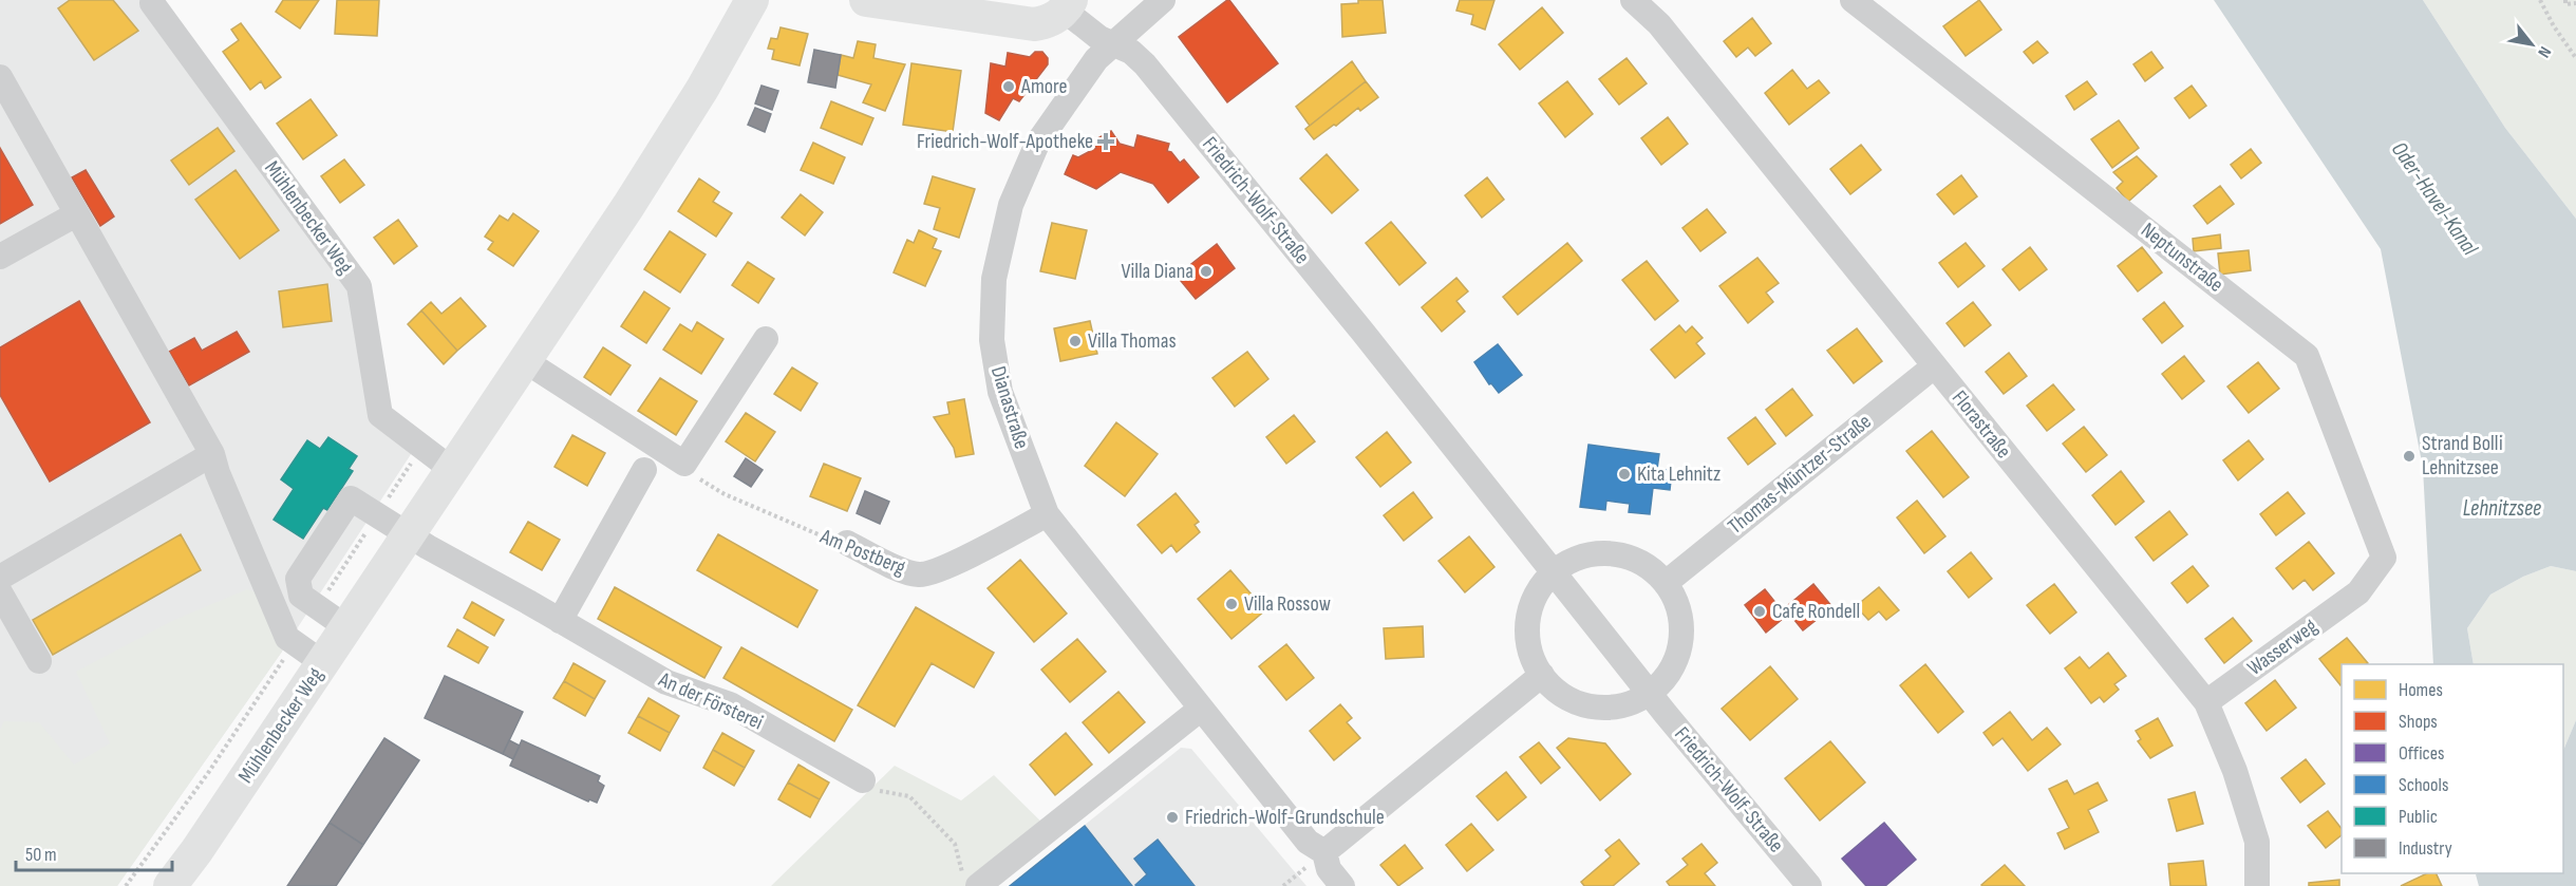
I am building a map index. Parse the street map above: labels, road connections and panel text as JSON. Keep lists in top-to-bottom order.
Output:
{
  "streets": {
    "main road": ["Friedrich-Wolf-Straße", "Mühlenbecker Weg"],
    "street": [
      "Neptunstraße",
      "Dianastraße",
      "Florastraße",
      "Thomas-Müntzer-Straße",
      "Am Postberg",
      "Wasserweg",
      "An der Försterei"
    ]
  },
  "crossings": [
    ["Friedrich-Wolf-Straße", "Dianastraße"],
    ["Mühlenbecker Weg", "An der Försterei"],
    ["Neptunstraße", "Wasserweg"],
    ["Dianastraße", "Am Postberg"],
    ["Florastraße", "Thomas-Müntzer-Straße"],
    ["Florastraße", "Wasserweg"]
  ],
  "water": ["Oder-Havel-Kanal", "Lehnitzsee"],
  "places": {
    "other": [
      "Amore",
      "Villa Diana",
      "Villa Thomas",
      "Strand Bolli Lehnitzsee",
      "Kita Lehnitz",
      "Villa Rossow",
      "Cafe Rondell",
      "Friedrich-Wolf-Grundschule"
    ],
    "health": ["Friedrich-Wolf-Apotheke"]
  },
  "legend": [
    "Homes",
    "Shops",
    "Offices",
    "Schools",
    "Public",
    "Industry"
  ],
  "scale_bar": "50 m",
  "north": "bottom right"
}
